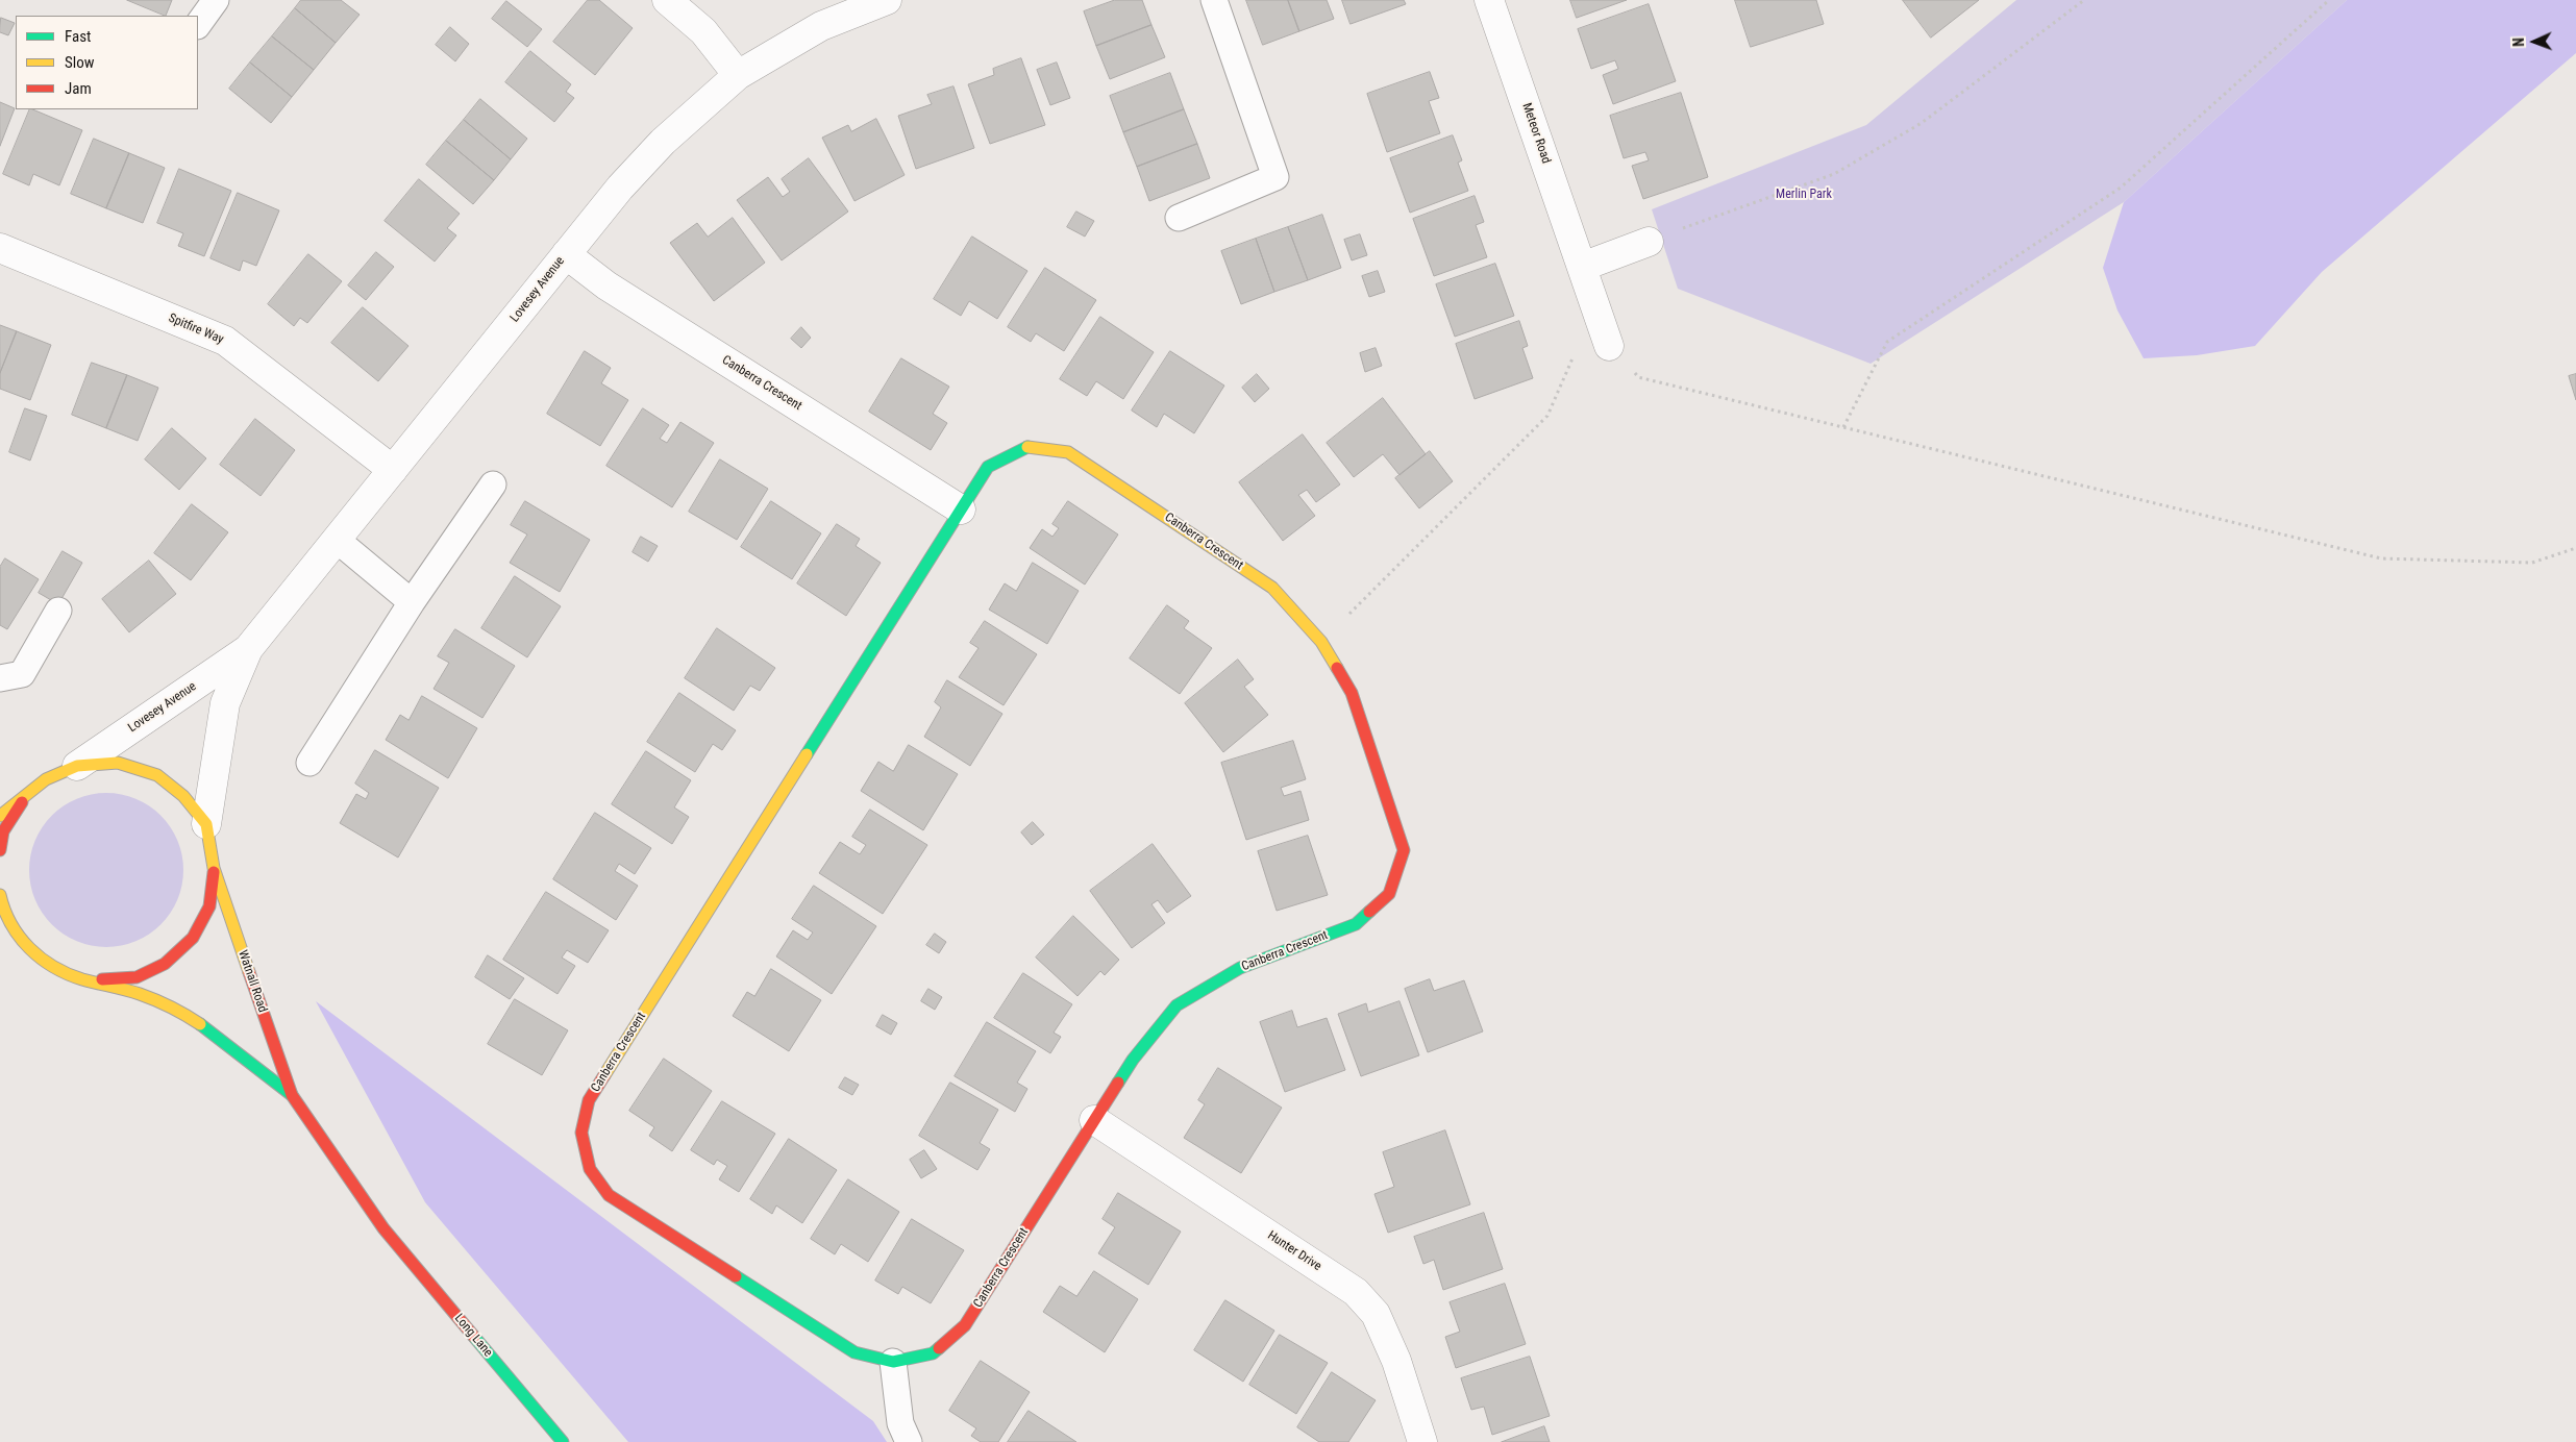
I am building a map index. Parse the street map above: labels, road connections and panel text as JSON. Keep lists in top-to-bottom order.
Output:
{
  "streets": {
    "street": [
      "Meteor Road",
      "Lovesey Avenue",
      "Spitfire Way",
      "Canberra Crescent",
      "Watnall Road",
      "Hunter Drive",
      "Long Lane"
    ]
  },
  "crossings": [
    ["Lovesey Avenue", "Spitfire Way"],
    ["Lovesey Avenue", "Canberra Crescent"],
    ["Lovesey Avenue", "Watnall Road"],
    ["Canberra Crescent", "Hunter Drive"],
    ["Watnall Road", "Long Lane"]
  ],
  "parks": ["Merlin Park"],
  "legend": ["Fast", "Slow", "Jam"],
  "north": "left"
}
